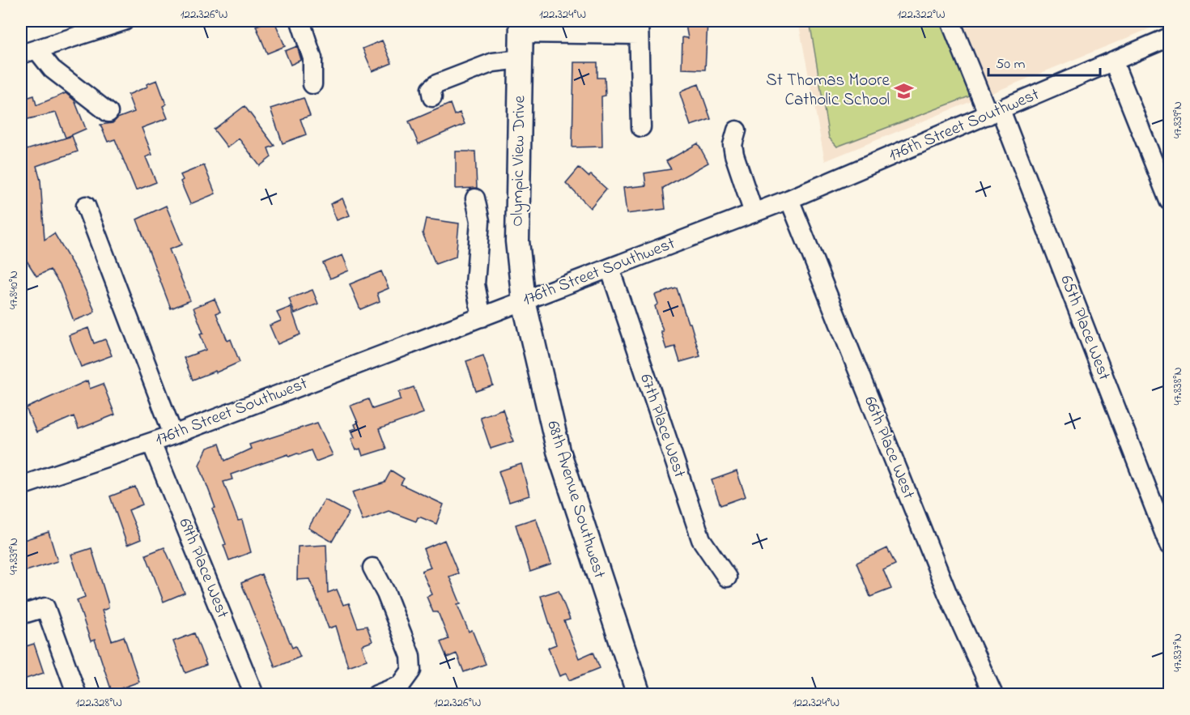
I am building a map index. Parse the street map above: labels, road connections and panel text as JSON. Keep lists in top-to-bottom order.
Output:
{
  "streets": {
    "main road": ["Olympic View Drive", "68th Avenue Southwest"],
    "street": [
      "176th Street Southwest",
      "65th Place West",
      "67th Place West",
      "66th Place West",
      "69th Place West"
    ]
  },
  "crossings": [
    ["176th Street Southwest", "Olympic View Drive"],
    ["176th Street Southwest", "65th Place West"],
    ["176th Street Southwest", "67th Place West"],
    ["176th Street Southwest", "66th Place West"],
    ["176th Street Southwest", "68th Avenue Southwest"],
    ["176th Street Southwest", "69th Place West"],
    ["Olympic View Drive", "68th Avenue Southwest"]
  ],
  "places": {
    "school or university": ["St Thomas Moore Catholic School"]
  },
  "scale_bar": "50 m",
  "coordinates": [
    "122.326°W",
    "122.324°W",
    "122.322°W",
    "47.839°N",
    "47.840°N",
    "47.838°N",
    "47.837°N",
    "122.328°W"
  ]
}
